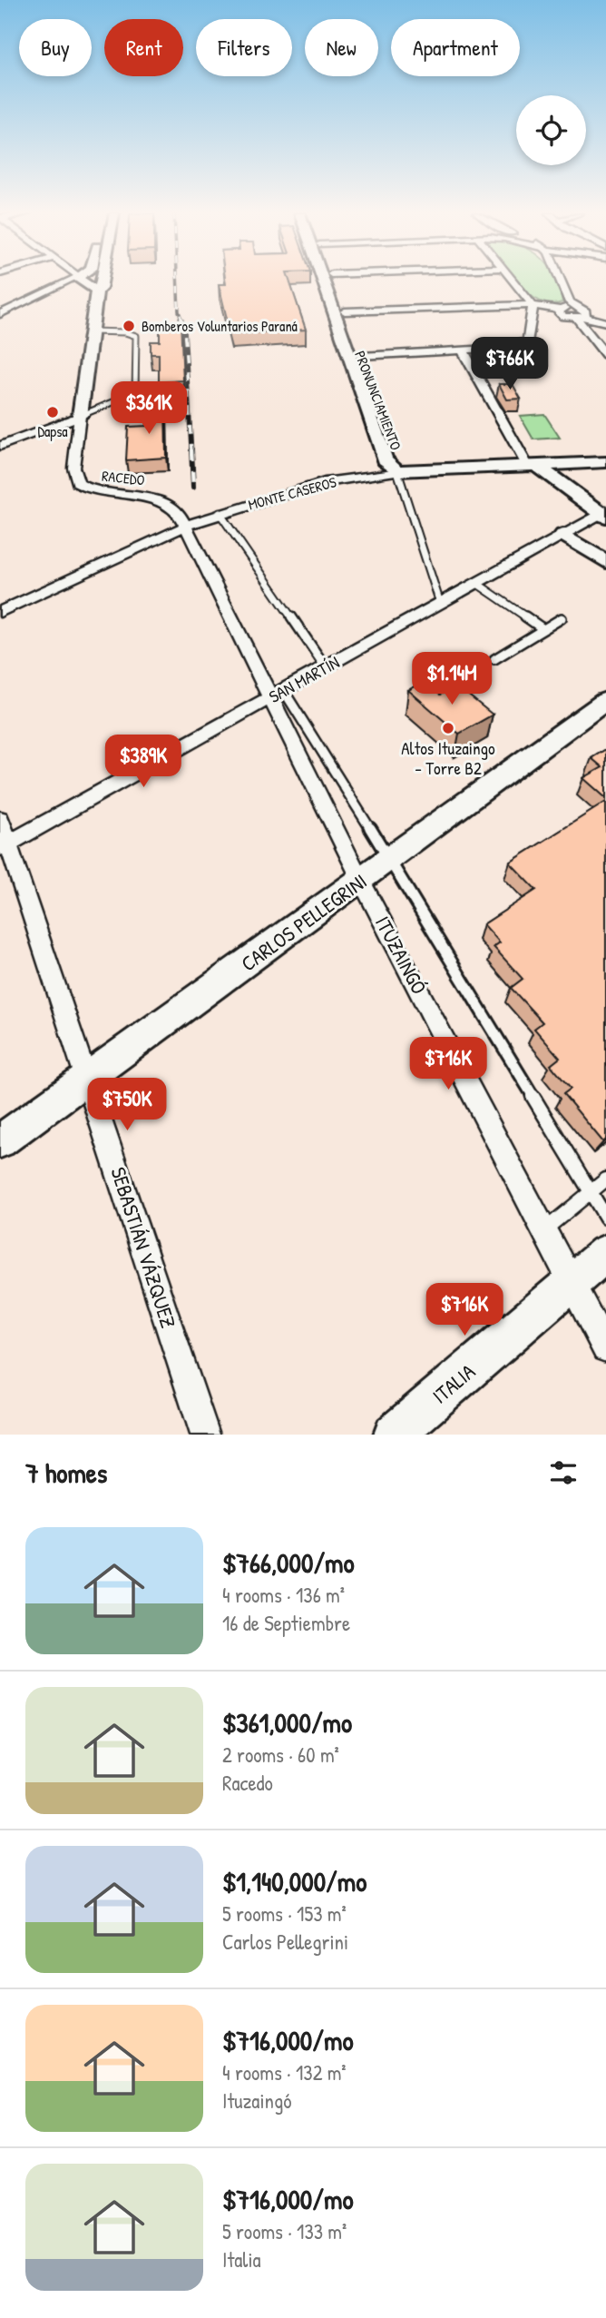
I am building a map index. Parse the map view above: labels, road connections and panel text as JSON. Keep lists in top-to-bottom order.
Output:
{
  "streets": {
    "street": [
      "PRONUNCIAMIENTO",
      "RACEDO",
      "MONTE CASEROS",
      "SAN MARTÍN",
      "CARLOS PELLEGRINI",
      "ITUZAINGÓ",
      "SEBASTIÁN VÁZQUEZ",
      "ITALIA"
    ]
  },
  "crossings": [
    ["PRONUNCIAMIENTO", "MONTE CASEROS"],
    ["RACEDO", "MONTE CASEROS"],
    ["RACEDO", "ITUZAINGÓ"],
    ["MONTE CASEROS", "ITUZAINGÓ"],
    ["SAN MARTÍN", "ITUZAINGÓ"],
    ["SAN MARTÍN", "SEBASTIÁN VÁZQUEZ"],
    ["CARLOS PELLEGRINI", "ITUZAINGÓ"],
    ["CARLOS PELLEGRINI", "SEBASTIÁN VÁZQUEZ"],
    ["ITUZAINGÓ", "ITALIA"]
  ],
  "places": ["Bomberos Voluntarios Paraná", "Dapsa", "Altos Ituzaingo - Torre B2"],
  "page": {
    "chip": [
      "Buy",
      "Rent",
      "Filters",
      "New",
      "Apartment"
    ],
    "price": [
      "$766K",
      "$361K",
      "$1.14M",
      "$389K",
      "$716K",
      "$750K",
      "$716K"
    ],
    "heading": "7 homes",
    "list": [
      {
        "name": "$766,000/mo",
        "note": "4 rooms · 136 m² · 16 de Septiembre"
      },
      {
        "name": "$361,000/mo",
        "note": "2 rooms · 60 m² · Racedo"
      },
      {
        "name": "$1,140,000/mo",
        "note": "5 rooms · 153 m² · Carlos Pellegrini"
      },
      {
        "name": "$716,000/mo",
        "note": "4 rooms · 132 m² · Ituzaingó"
      },
      {
        "name": "$716,000/mo",
        "note": "5 rooms · 133 m² · Italia"
      }
    ]
  }
}
